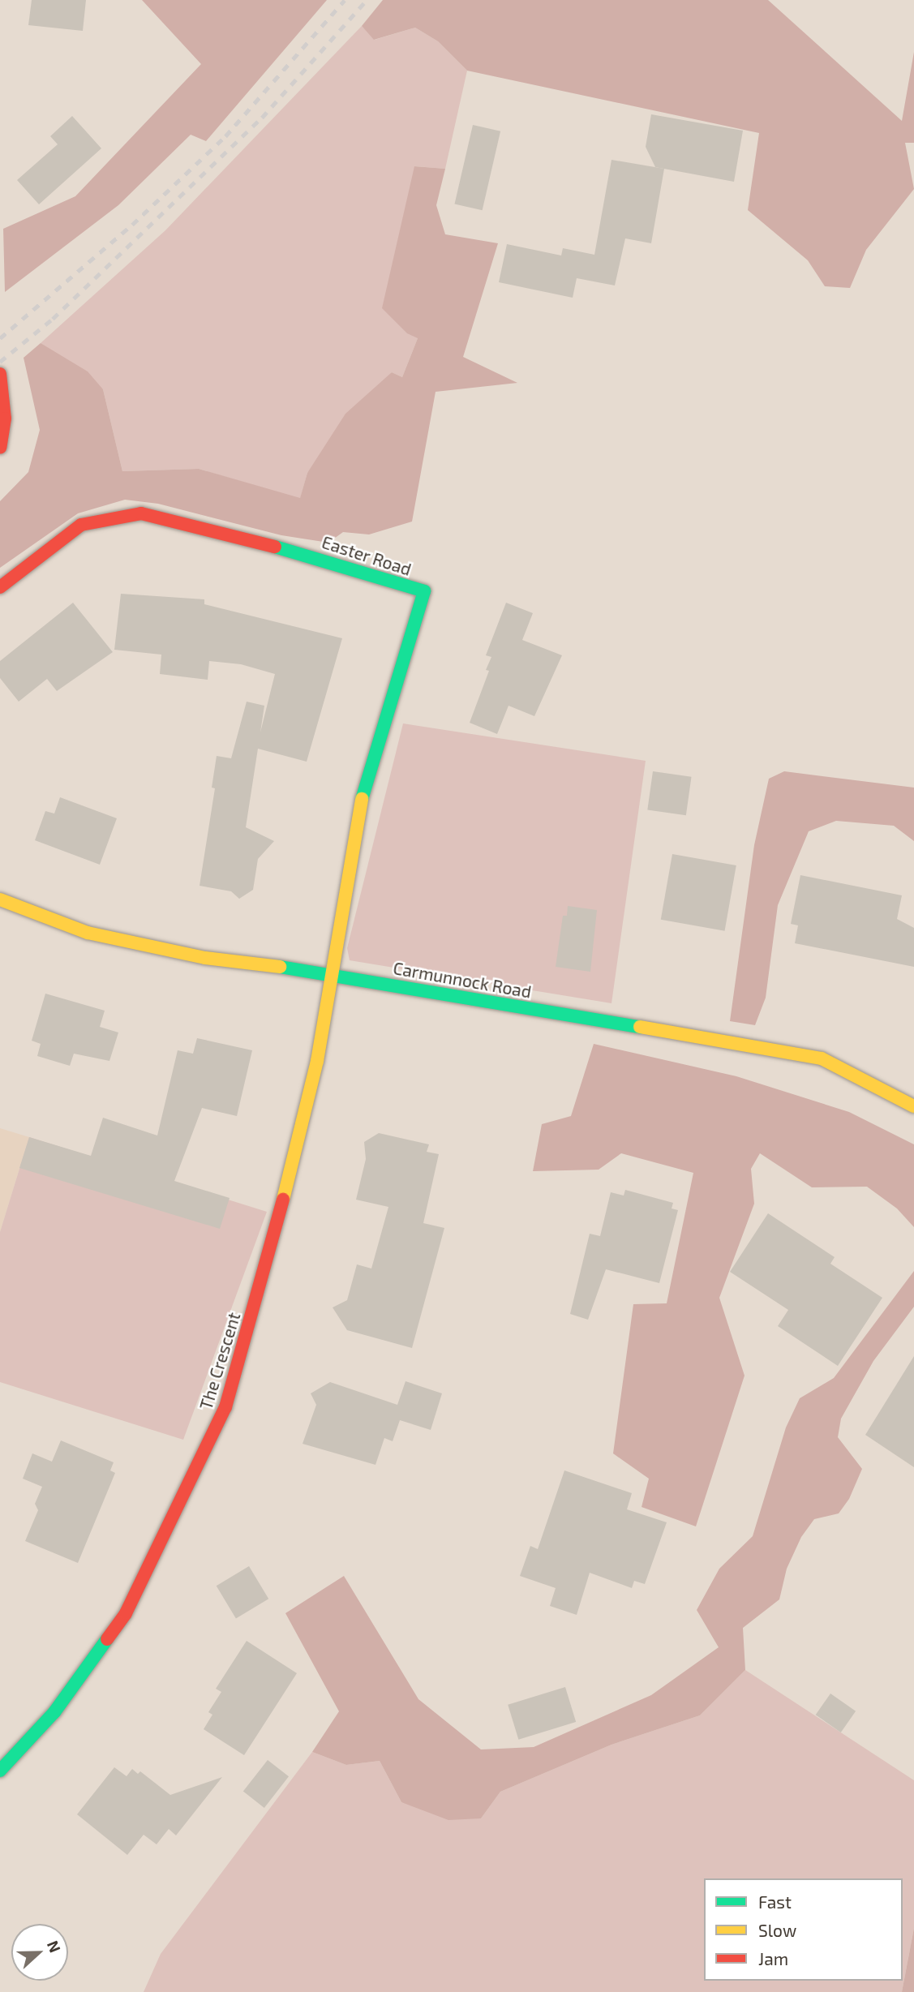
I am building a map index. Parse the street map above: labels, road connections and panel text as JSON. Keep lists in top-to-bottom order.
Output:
{
  "streets": {
    "street": ["Easter Road", "Carmunnock Road", "The Crescent"]
  },
  "crossings": [
    ["Easter Road", "Carmunnock Road"],
    ["Easter Road", "The Crescent"],
    ["Carmunnock Road", "The Crescent"]
  ],
  "legend": ["Fast", "Slow", "Jam"],
  "north": "right"
}
